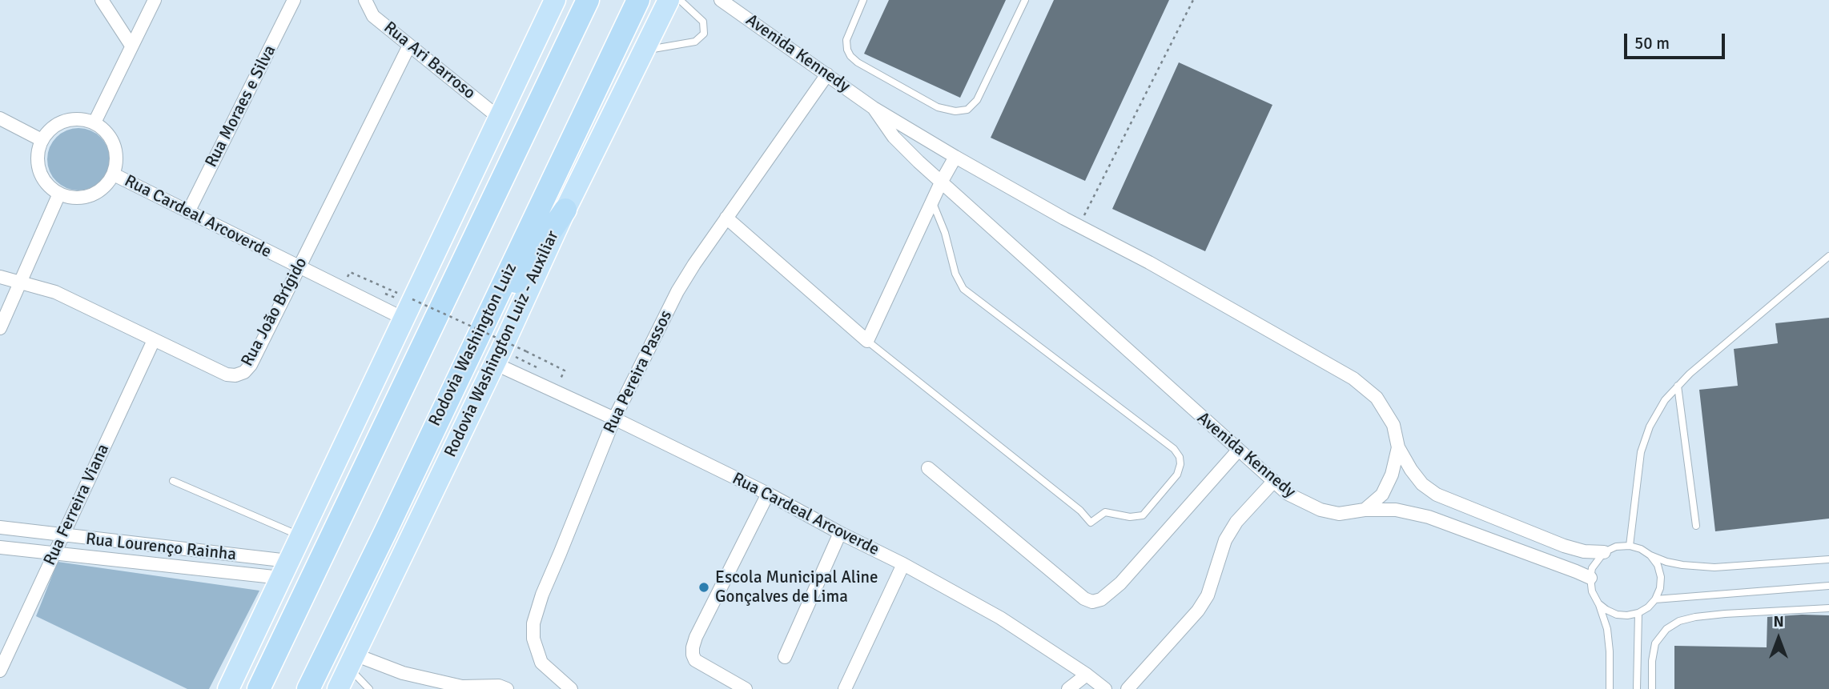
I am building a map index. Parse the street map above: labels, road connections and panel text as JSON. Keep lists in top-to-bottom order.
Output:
{
  "streets": {
    "highway": ["Rodovia Washington Luiz - Auxiliar", "Rodovia Washington Luiz"],
    "street": [
      "Avenida Kennedy",
      "Rua Ari Barroso",
      "Rua Moraes e Silva",
      "Rua Cardeal Arcoverde",
      "Rua João Brígido",
      "Rua Pereira Passos",
      "Rua Ferreira Viana",
      "Rua Lourenço Rainha"
    ]
  },
  "crossings": [
    ["Avenida Kennedy", "Rua Pereira Passos"],
    ["Rua Ari Barroso", "Rua João Brígido"],
    ["Rua Moraes e Silva", "Rua Cardeal Arcoverde"],
    ["Rua Cardeal Arcoverde", "Rua João Brígido"],
    ["Rua Cardeal Arcoverde", "Rodovia Washington Luiz - Auxiliar"],
    ["Rua Cardeal Arcoverde", "Rua Pereira Passos"],
    ["Rua João Brígido", "Rua Ferreira Viana"],
    ["Rua Ferreira Viana", "Rua Lourenço Rainha"]
  ],
  "places": ["Escola Municipal Aline Gonçalves de Lima"],
  "scale_bar": "50 m",
  "north": "top"
}
